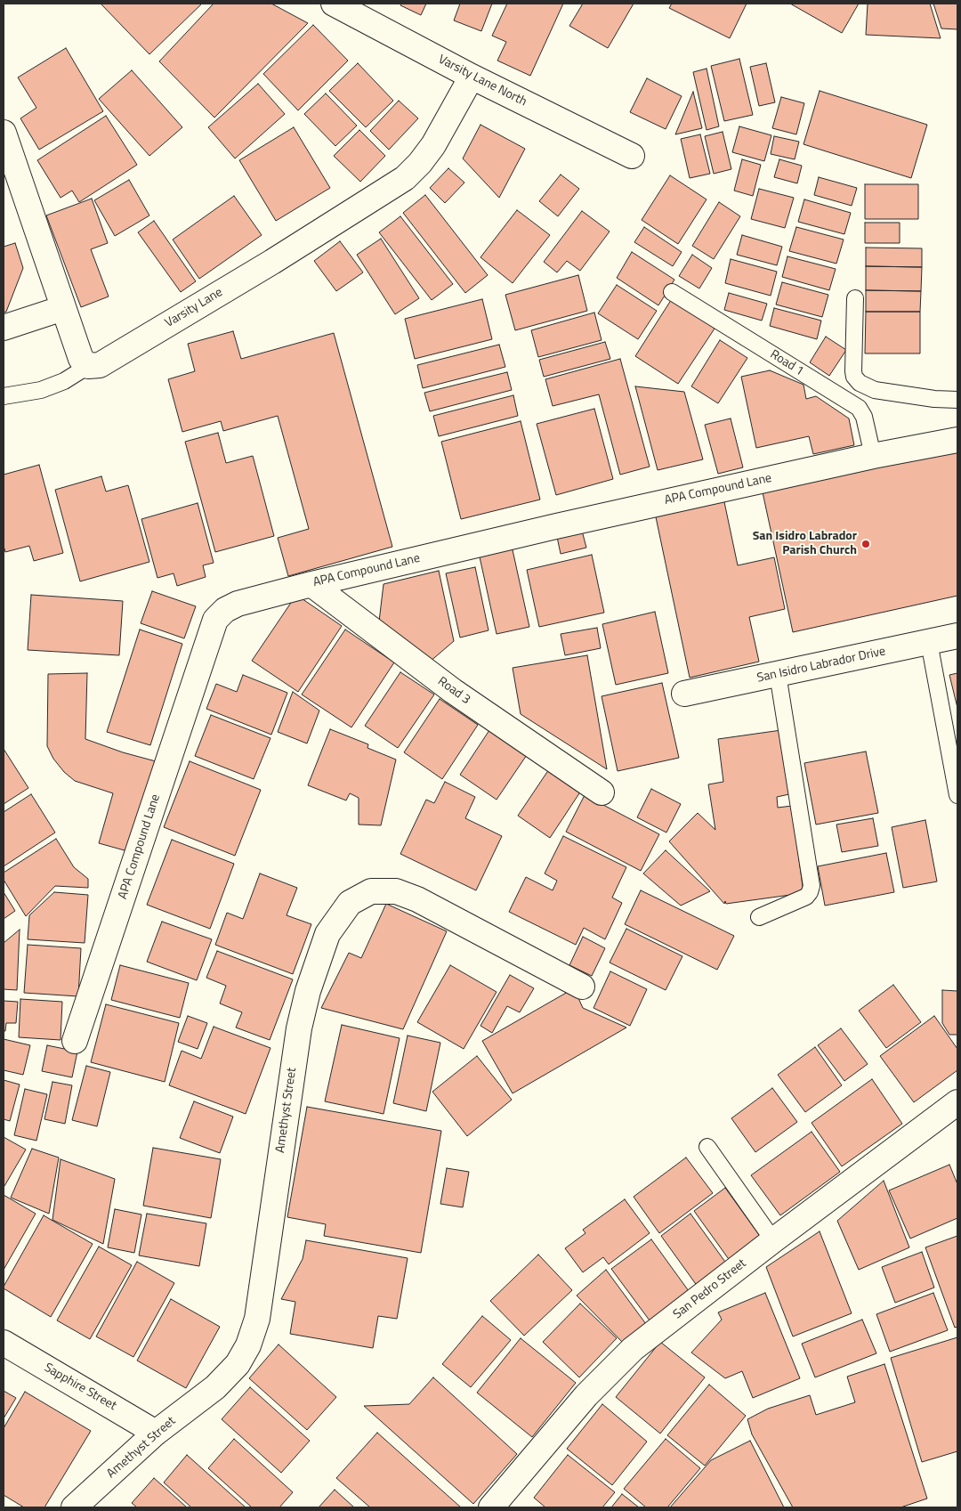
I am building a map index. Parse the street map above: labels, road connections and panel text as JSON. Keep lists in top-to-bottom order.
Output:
{
  "streets": {
    "street": [
      "Varsity Lane North",
      "Varsity Lane",
      "APA Compound Lane",
      "San Isidro Labrador Drive",
      "Road 3",
      "Amethyst Street",
      "San Pedro Street",
      "Sapphire Street"
    ],
    "lane": ["Road 1"]
  },
  "crossings": [
    ["Varsity Lane North", "Varsity Lane"],
    ["Road 1", "APA Compound Lane"],
    ["APA Compound Lane", "Road 3"],
    ["Amethyst Street", "Sapphire Street"]
  ],
  "places": ["San Isidro Labrador Parish Church"]
}
